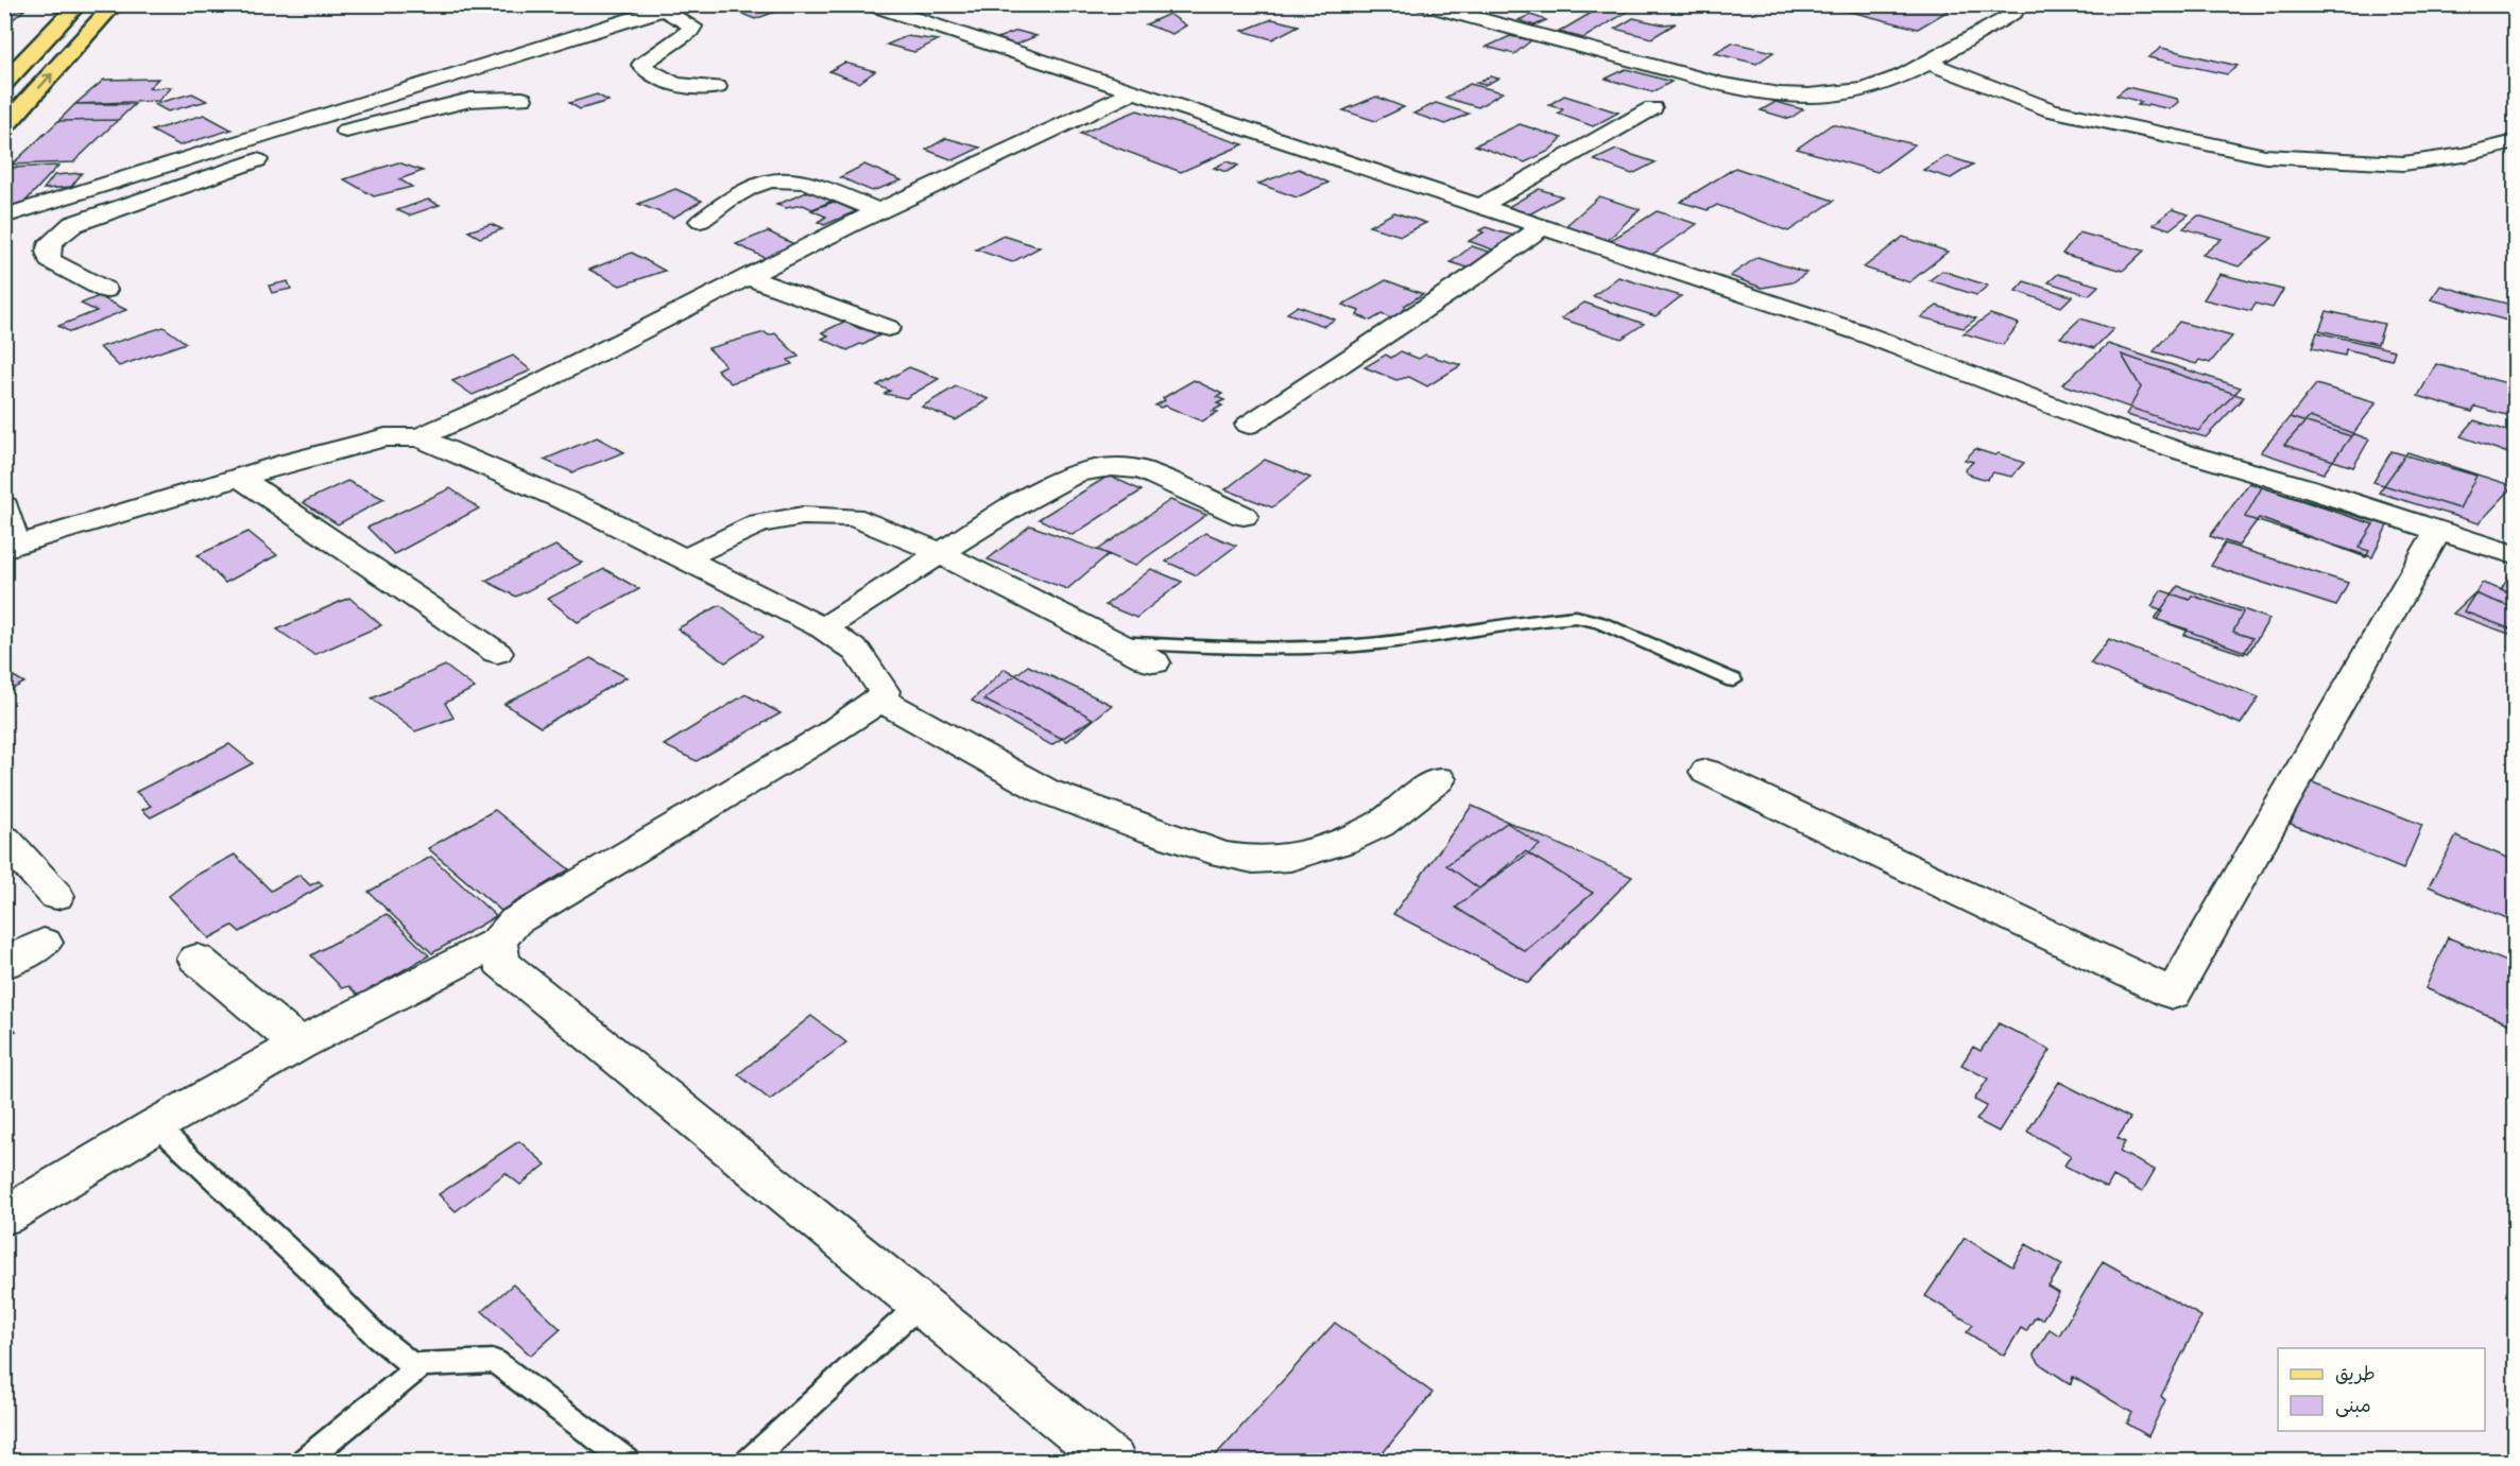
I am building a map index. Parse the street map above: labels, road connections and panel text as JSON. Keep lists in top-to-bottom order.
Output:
{
  "legend": ["طريق", "مبنى"]
}
